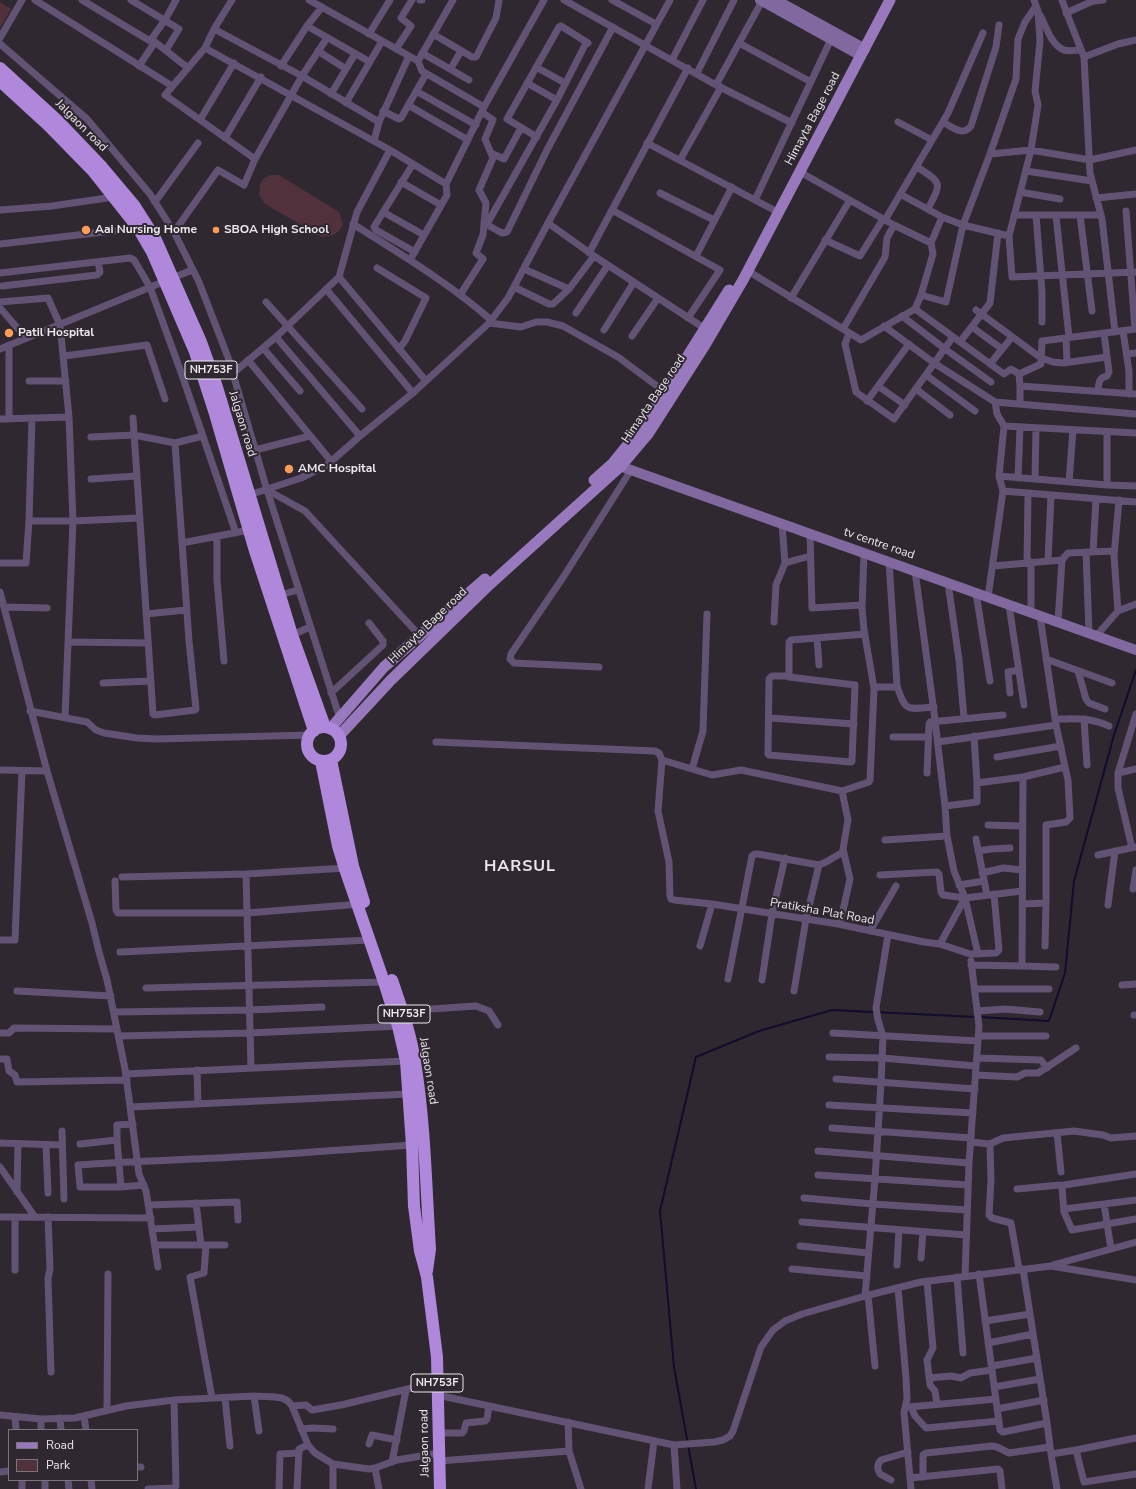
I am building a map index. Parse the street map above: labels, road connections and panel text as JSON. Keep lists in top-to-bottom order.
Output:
{
  "streets": {
    "highway": ["Jalgaon road", "NH753F"],
    "main road": ["Himayta Bage road", "tv centre road"],
    "street": ["Pratiksha Plat Road"]
  },
  "crossings": [
    ["Himayta Bage road", "Jalgaon road"],
    ["Himayta Bage road", "tv centre road"]
  ],
  "districts": ["HARSUL"],
  "places": [
    "Aai Nursing Home",
    "SBOA High School",
    "Patil Hospital",
    "AMC Hospital"
  ],
  "legend": ["Road", "Park"]
}
